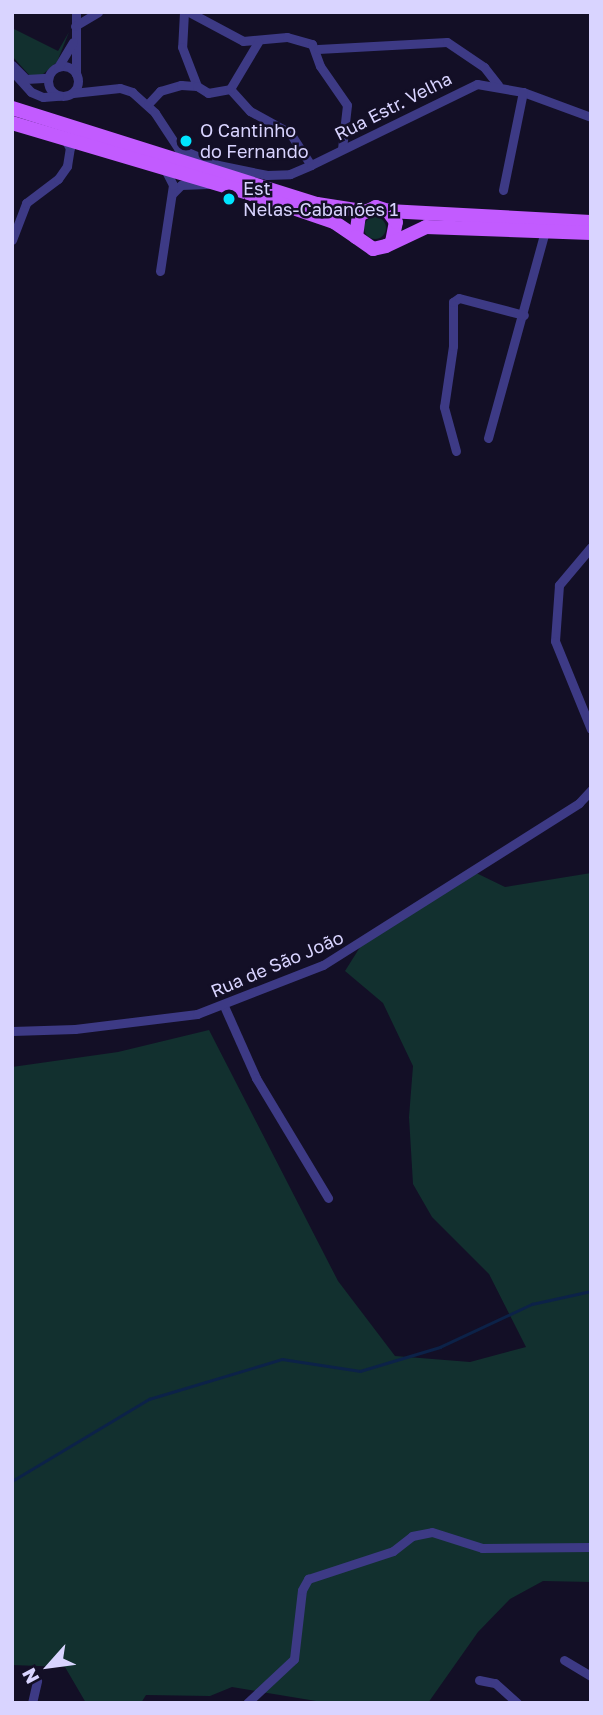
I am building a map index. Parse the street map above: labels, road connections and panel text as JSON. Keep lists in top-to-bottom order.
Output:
{
  "streets": {
    "street": ["Rua Estr. Velha", "Rua de São João"]
  },
  "places": ["O Cantinho do Fernando", "Est Nelas-Cabanões 1"],
  "north": "bottom left"
}
